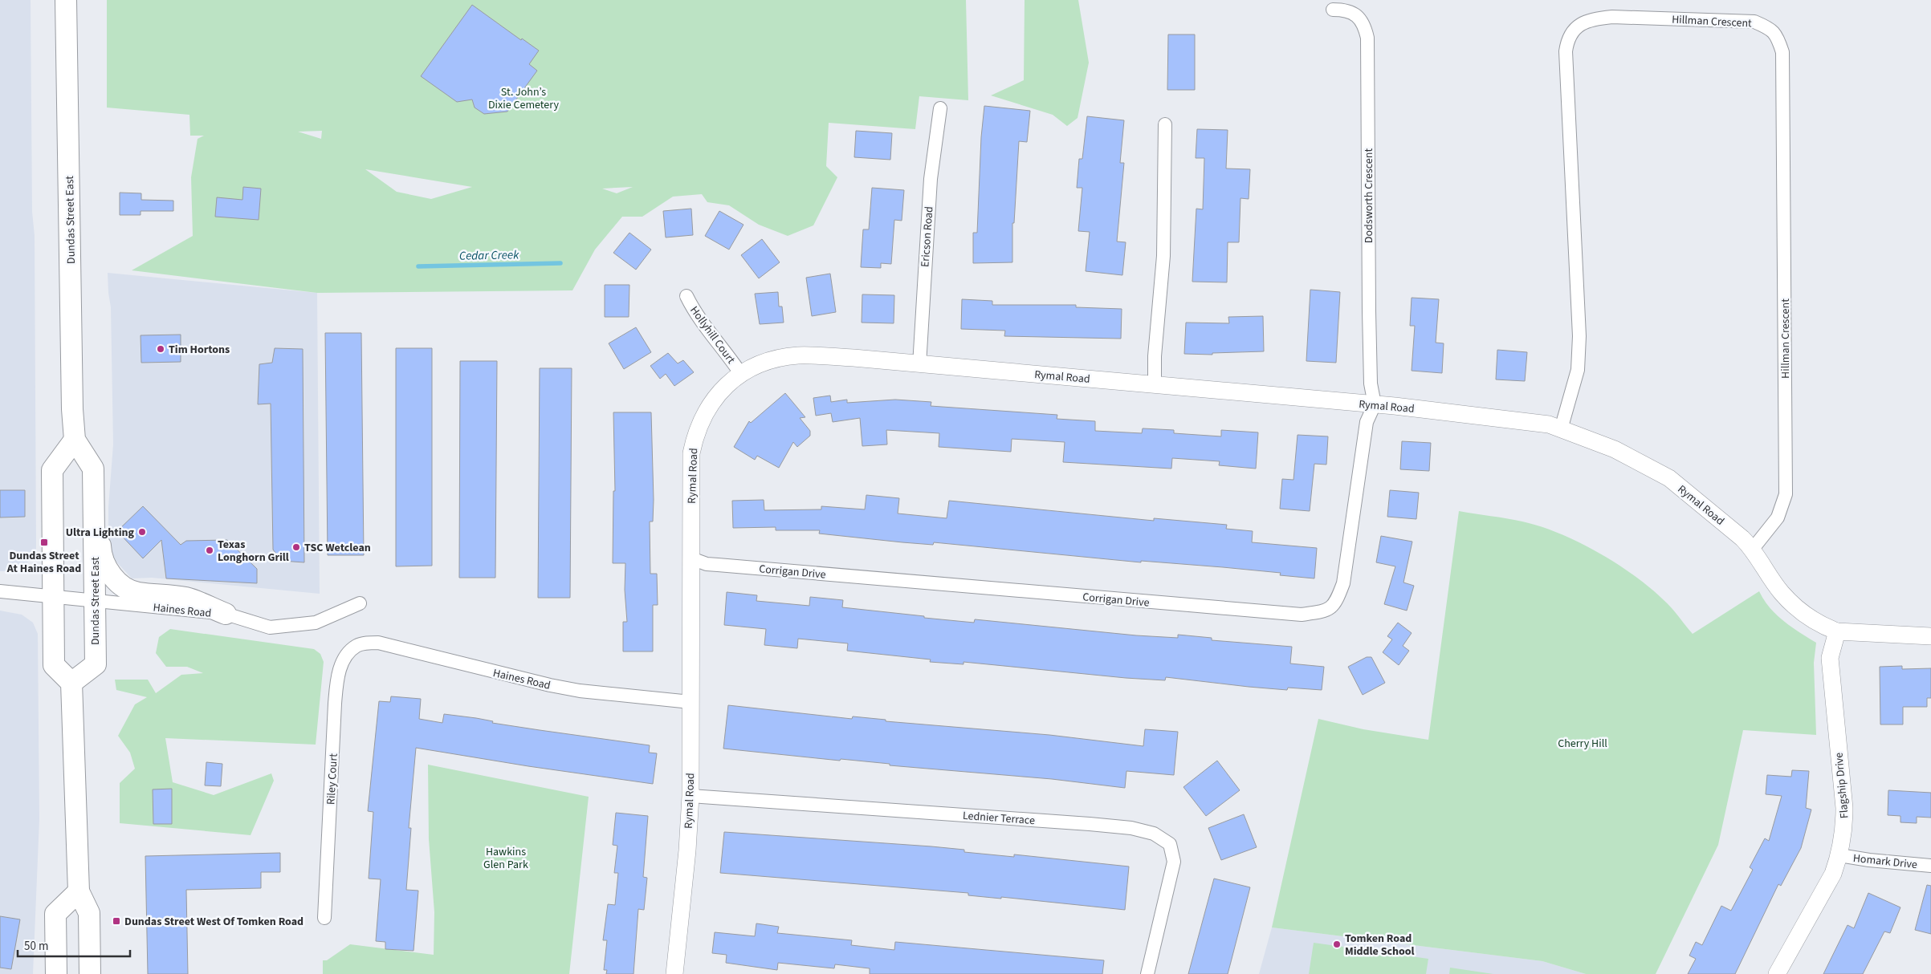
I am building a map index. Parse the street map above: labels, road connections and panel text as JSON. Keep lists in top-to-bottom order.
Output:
{
  "streets": {
    "main road": ["Dundas Street East"],
    "street": [
      "Hillman Crescent",
      "Dodsworth Crescent",
      "Ericson Road",
      "Hollyhill Court",
      "Rymal Road",
      "Corrigan Drive",
      "Haines Road",
      "Riley Court",
      "Flagship Drive",
      "Lednier Terrace",
      "Homark Drive"
    ]
  },
  "crossings": [
    ["Hillman Crescent", "Rymal Road"],
    ["Dodsworth Crescent", "Rymal Road"],
    ["Dodsworth Crescent", "Corrigan Drive"],
    ["Dundas Street East", "Haines Road"],
    ["Ericson Road", "Rymal Road"],
    ["Hollyhill Court", "Rymal Road"],
    ["Rymal Road", "Corrigan Drive"],
    ["Rymal Road", "Haines Road"],
    ["Rymal Road", "Flagship Drive"],
    ["Rymal Road", "Lednier Terrace"],
    ["Haines Road", "Riley Court"],
    ["Flagship Drive", "Homark Drive"]
  ],
  "water": ["Cedar Creek"],
  "parks": ["St. John’s Dixie Cemetery", "Cherry Hill", "Hawkins Glen Park"],
  "places": {
    "other": [
      "Tim Hortons",
      "Ultra Lighting",
      "TSC Wetclean",
      "Texas Longhorn Grill",
      "Tomken Road Middle School"
    ],
    "transit": ["Dundas Street At Haines Road", "Dundas Street West Of Tomken Road"]
  },
  "scale_bar": "50 m"
}
